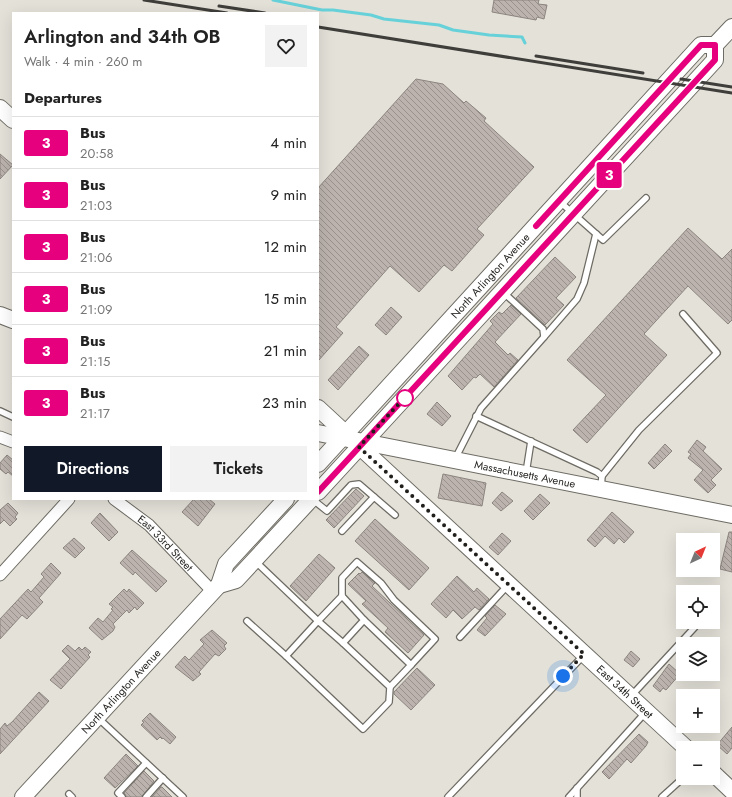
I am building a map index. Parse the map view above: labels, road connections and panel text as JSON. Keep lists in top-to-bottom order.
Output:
{
  "streets": {
    "main road": ["North Arlington Avenue", "Massachusetts Avenue", "East 34th Street"],
    "street": ["East 33rd Street"]
  },
  "crossings": [
    ["North Arlington Avenue", "Massachusetts Avenue"],
    ["North Arlington Avenue", "East 33rd Street"],
    ["North Arlington Avenue", "East 34th Street"],
    ["Massachusetts Avenue", "East 34th Street"]
  ],
  "lines": ["bus line 3"],
  "north": "top right",
  "page": {
    "on_map": "3",
    "heading": [
      ["Arlington and 34th OB", "Walk · 4 min · 260 m"],
      "Departures"
    ],
    "list": [
      {
        "mark": "3",
        "name": "Bus",
        "note": "20:58",
        "value": "4 min"
      },
      {
        "mark": "3",
        "name": "Bus",
        "note": "21:03",
        "value": "9 min"
      },
      {
        "mark": "3",
        "name": "Bus",
        "note": "21:06",
        "value": "12 min"
      },
      {
        "mark": "3",
        "name": "Bus",
        "note": "21:09",
        "value": "15 min"
      },
      {
        "mark": "3",
        "name": "Bus",
        "note": "21:15",
        "value": "21 min"
      },
      {
        "mark": "3",
        "name": "Bus",
        "note": "21:17",
        "value": "23 min"
      }
    ],
    "buttons": ["Directions", "Tickets"],
    "map_buttons": ["+", "−"]
  }
}
